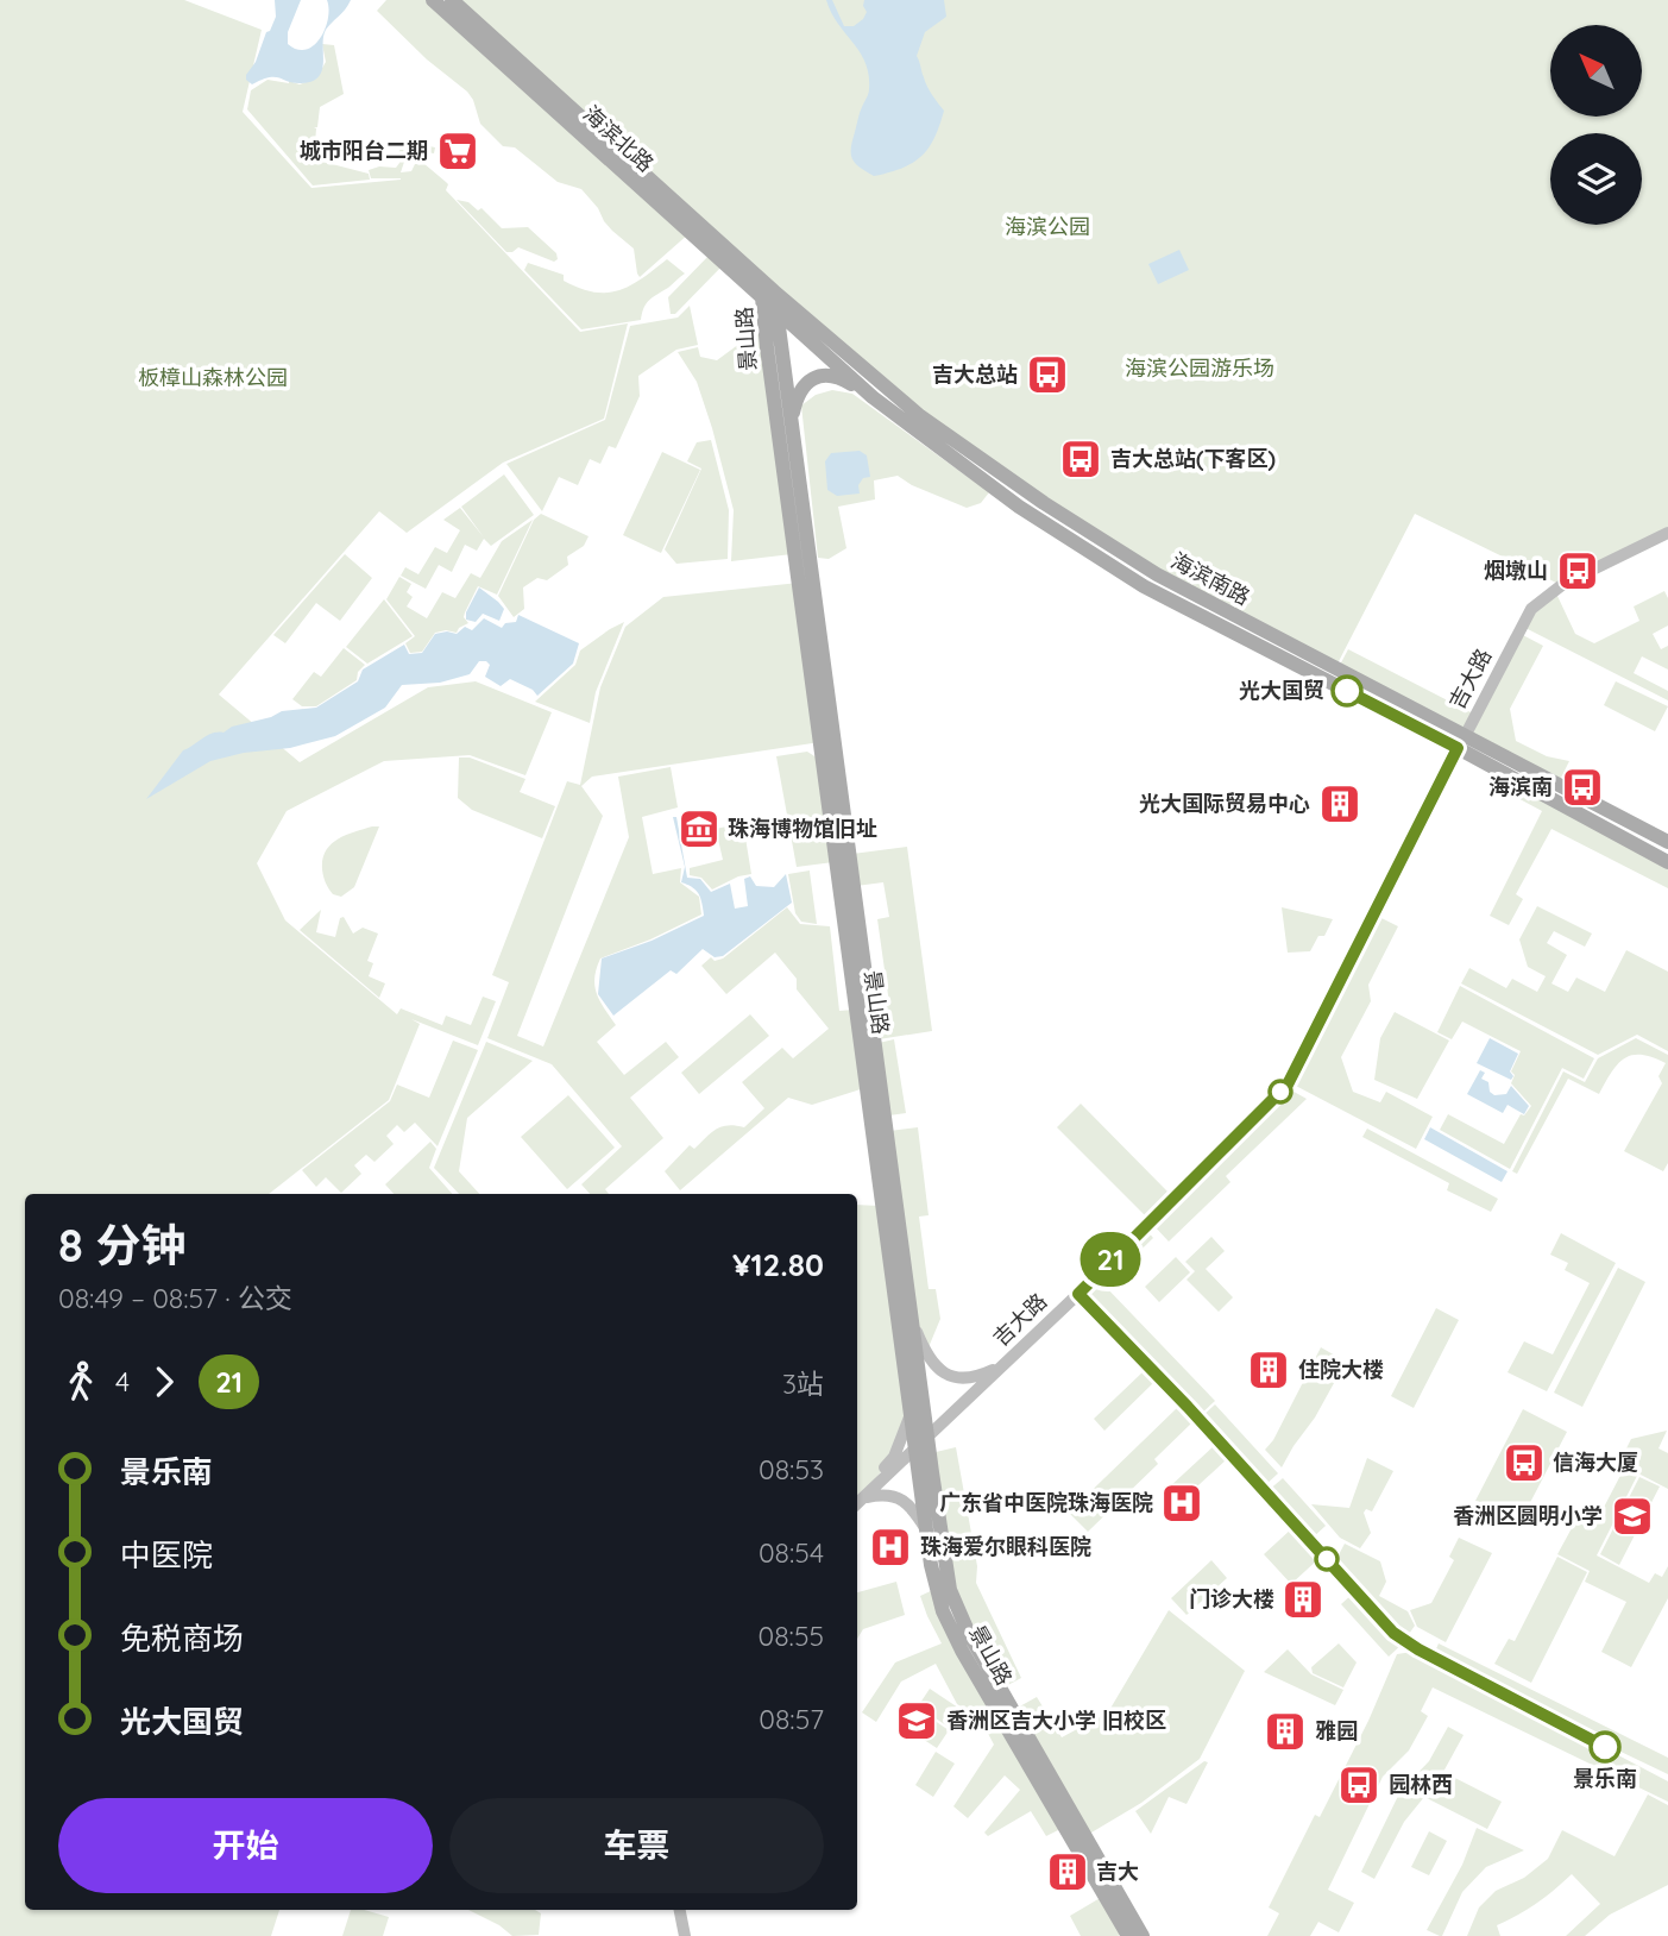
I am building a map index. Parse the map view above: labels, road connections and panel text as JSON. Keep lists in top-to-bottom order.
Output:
{
  "streets": {
    "main road": [
      "海滨北路",
      "景山路",
      "海滨南路",
      "吉大路"
    ]
  },
  "crossings": [
    ["海滨北路", "景山路"],
    ["海滨北路", "海滨南路"],
    ["景山路", "海滨南路"],
    ["景山路", "吉大路"],
    ["海滨南路", "吉大路"]
  ],
  "parks": ["海滨公园", "海滨公园游乐场", "板樟山森林公园"],
  "places": {
    "supermarket": ["城市阳台二期"],
    "bus stop": [
      "吉大总站",
      "吉大总站(下客区)",
      "烟墩山",
      "海滨南",
      "信海大厦",
      "园林西"
    ],
    "other": ["光大国贸", "景乐南"],
    "building": [
      "光大国际贸易中心",
      "住院大楼",
      "门诊大楼",
      "雅园",
      "吉大"
    ],
    "museum": ["珠海博物馆旧址"],
    "hospital": ["广东省中医院珠海医院", "珠海爱尔眼科医院"],
    "school or university": ["香洲区圆明小学", "香洲区吉大小学 旧校区"]
  },
  "lines": ["bus line 21"],
  "north": "top left",
  "page": {
    "on_map": "21",
    "heading": ["8 分钟", "08:49 – 08:57 · 公交", "¥12.80"],
    "legs": ["4", "21", "3站"],
    "list": [
      {
        "name": "景乐南",
        "value": "08:53"
      },
      {
        "name": "中医院",
        "value": "08:54"
      },
      {
        "name": "免税商场",
        "value": "08:55"
      },
      {
        "name": "光大国贸",
        "value": "08:57"
      }
    ],
    "buttons": ["开始", "车票"]
  }
}
